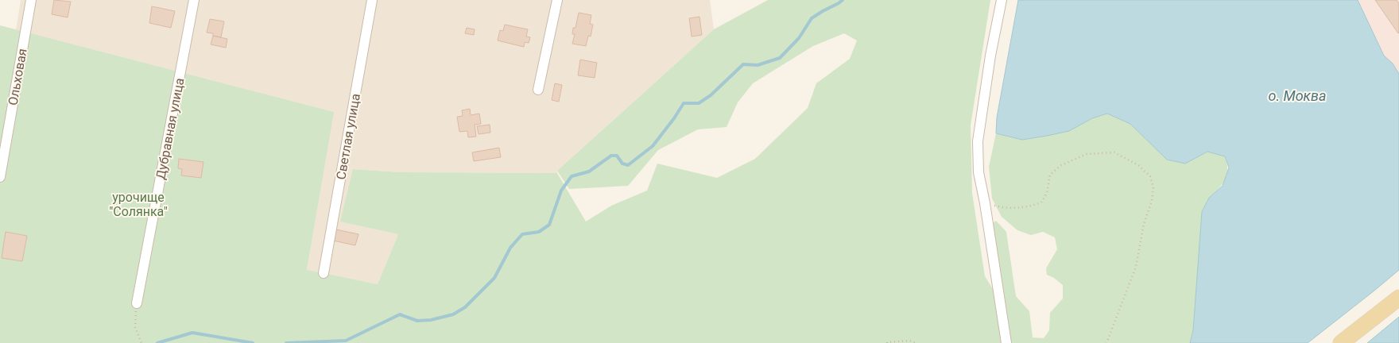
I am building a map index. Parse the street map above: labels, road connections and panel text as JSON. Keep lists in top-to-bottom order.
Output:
{
  "streets": {
    "street": ["Ольховая", "Дубравная улица", "Светлая улица"]
  },
  "water": ["о. Моква"],
  "parks": ["урочище \"Солянка\""]
}
